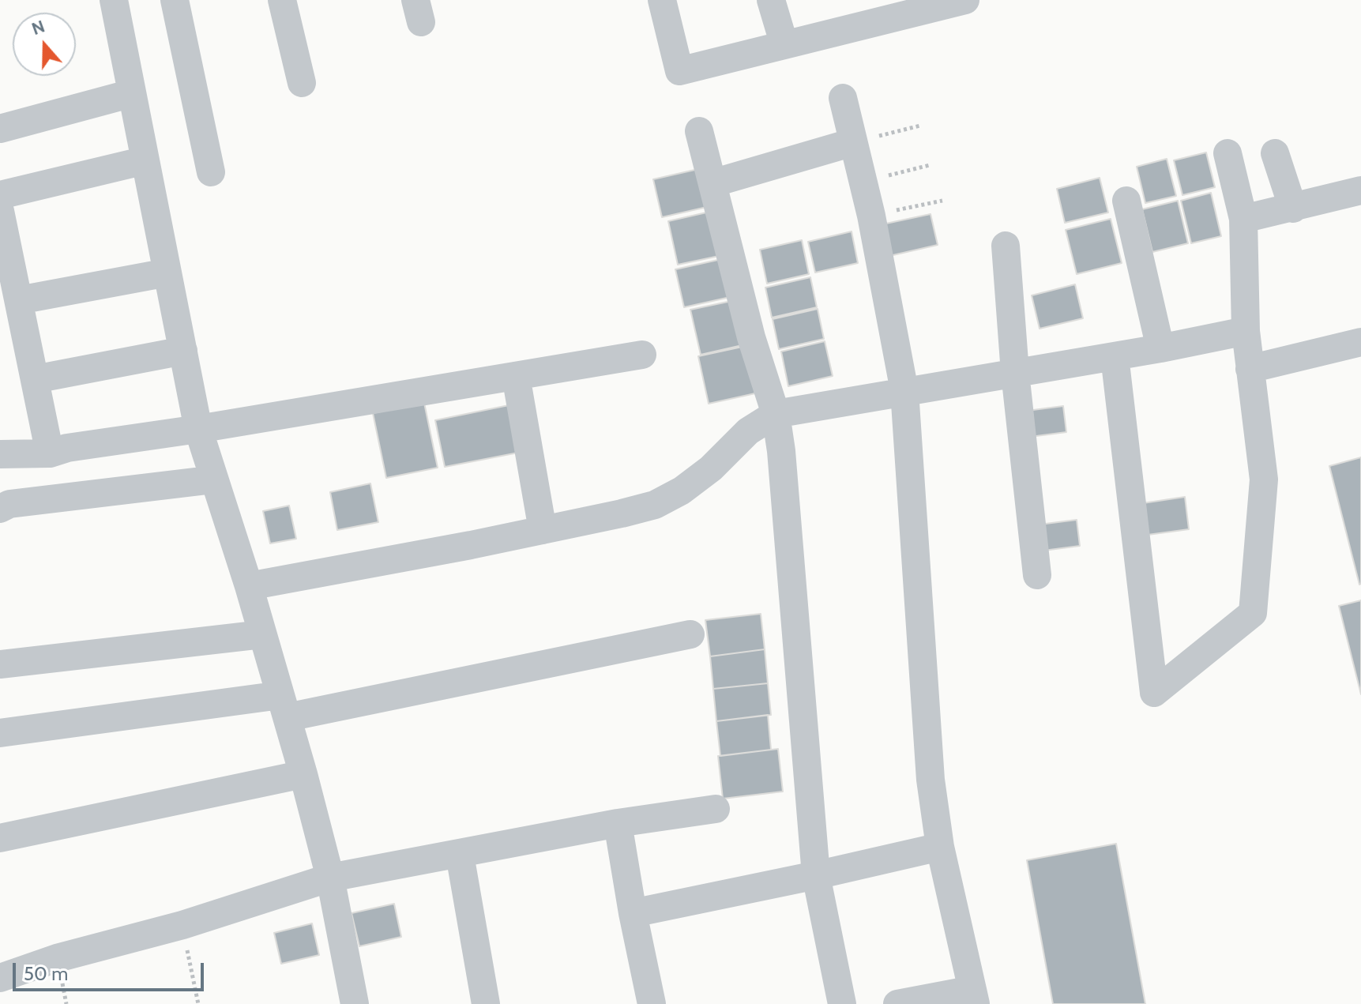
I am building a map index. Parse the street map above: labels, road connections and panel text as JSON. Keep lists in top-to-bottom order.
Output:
{
  "scale_bar": "50 m",
  "north": "top"
}
